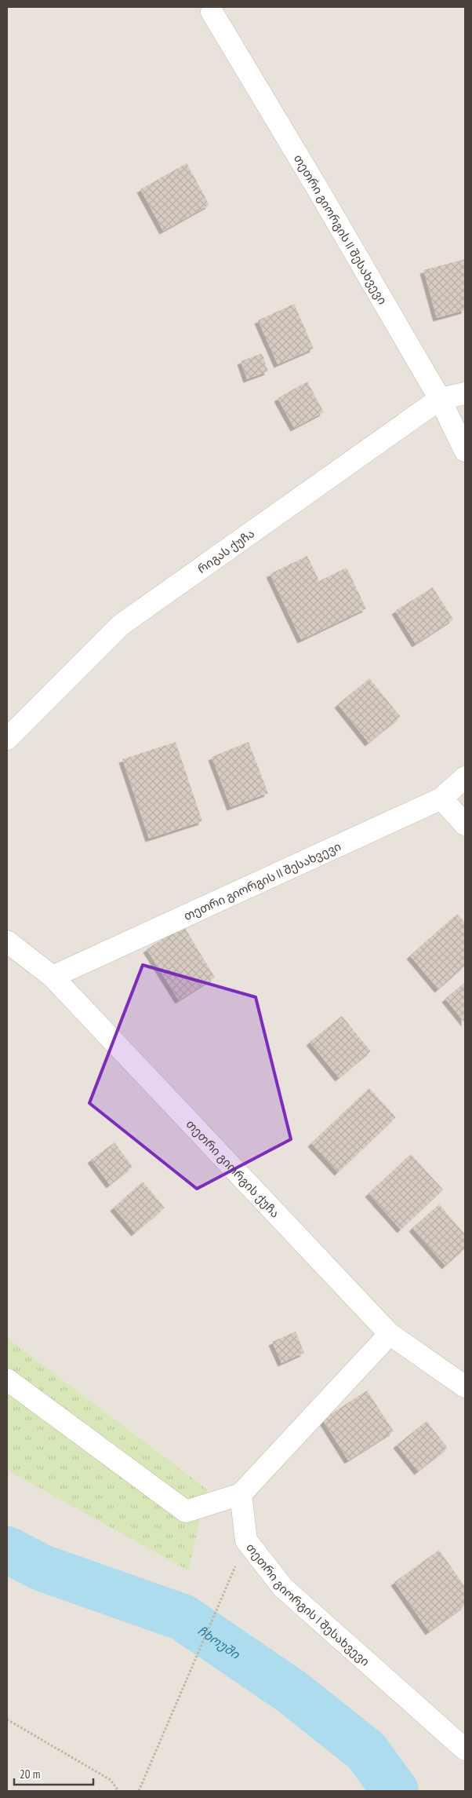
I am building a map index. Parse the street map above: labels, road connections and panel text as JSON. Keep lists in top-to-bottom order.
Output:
{
  "streets": {
    "street": [
      "თეთრი გიორგის II შესახვევი",
      "რიგას ქუჩა",
      "თეთრი გიორგის ქუჩა",
      "თეთრი გიორგის I შესახვევი"
    ]
  },
  "crossings": [
    ["თეთრი გიორგის II შესახვევი", "რიგას ქუჩა"],
    ["თეთრი გიორგის II შესახვევი", "თეთრი გიორგის ქუჩა"]
  ],
  "water": ["ჩხოუში"],
  "scale_bar": "20 m"
}
